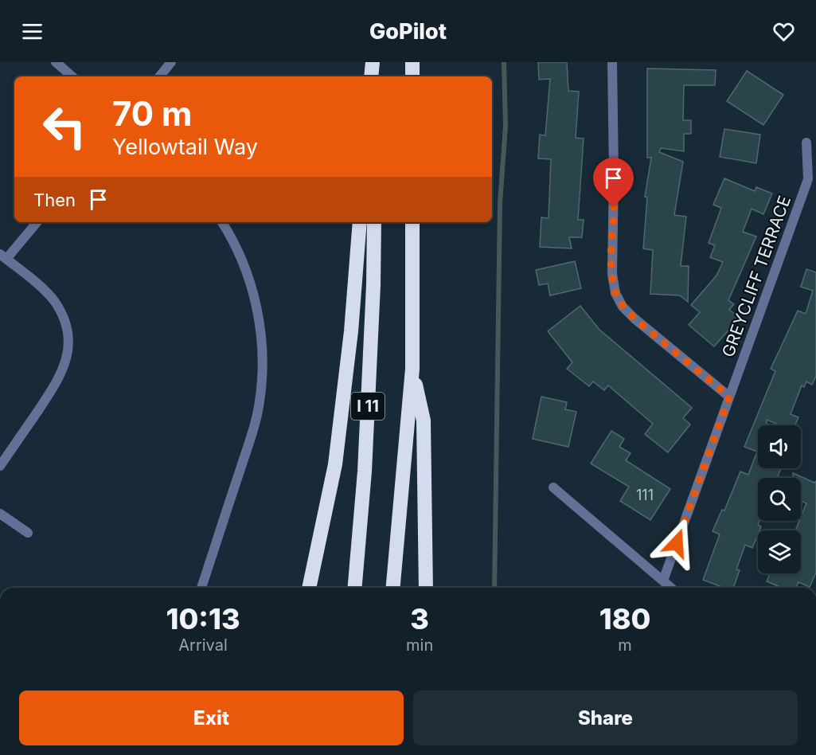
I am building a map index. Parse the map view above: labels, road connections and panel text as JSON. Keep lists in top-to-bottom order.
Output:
{
  "streets": {
    "highway": ["I 11"],
    "street": ["GREYCLIFF TERRACE"]
  },
  "house_numbers": ["111"],
  "page": {
    "header": "GoPilot",
    "turn": ["70 m", "Yellowtail Way"],
    "then": "Then",
    "eta": [
      "10:13",
      "Arrival",
      "3",
      "min",
      "180",
      "m"
    ],
    "buttons": ["Exit", "Share"]
  }
}
